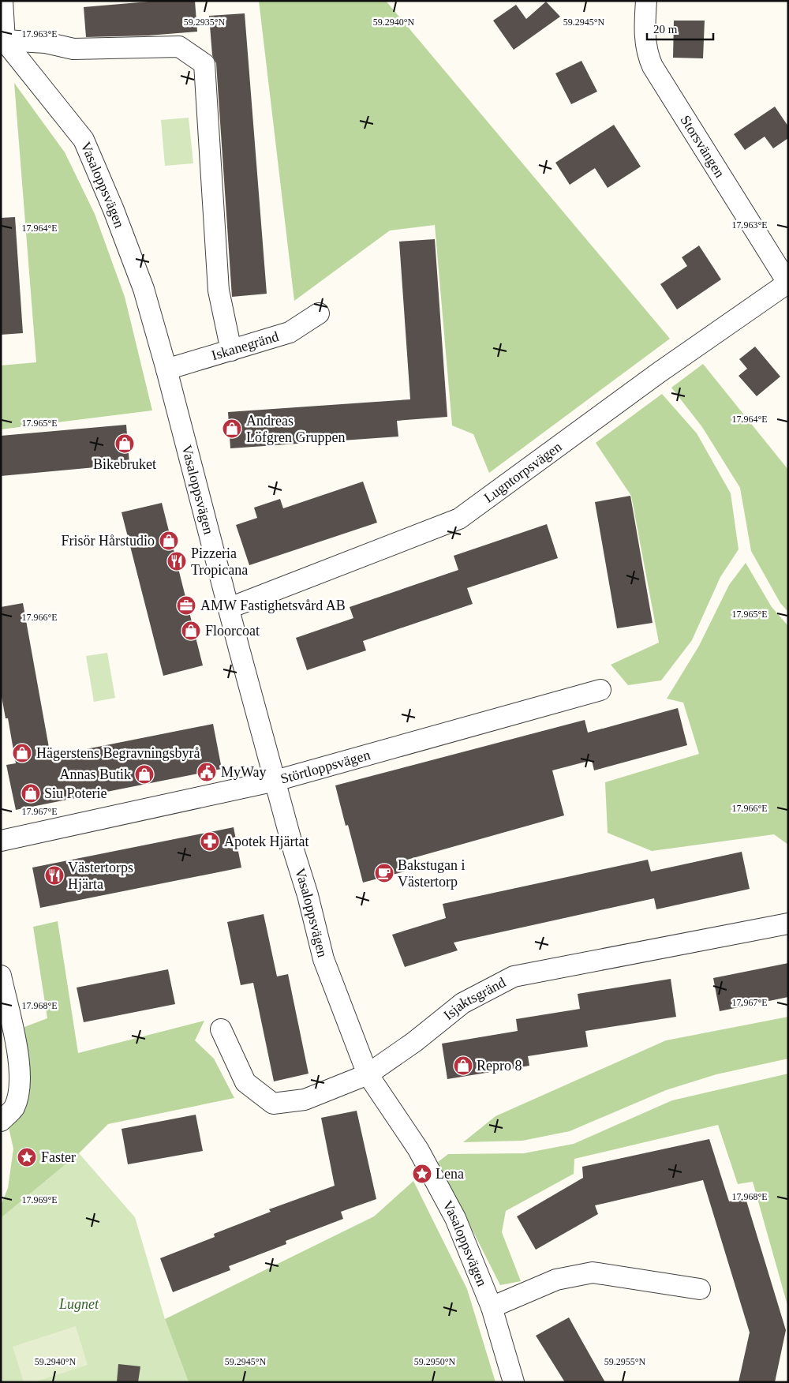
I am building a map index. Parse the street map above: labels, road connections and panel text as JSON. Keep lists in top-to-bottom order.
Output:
{
  "streets": {
    "street": [
      "Storsvängen",
      "Vasaloppsvägen",
      "Iskanegränd",
      "Lugntorpsvägen",
      "Störtloppsvägen",
      "Isjaktsgränd"
    ]
  },
  "crossings": [
    ["Storsvängen", "Lugntorpsvägen"],
    ["Vasaloppsvägen", "Iskanegränd"],
    ["Vasaloppsvägen", "Lugntorpsvägen"],
    ["Vasaloppsvägen", "Störtloppsvägen"],
    ["Vasaloppsvägen", "Isjaktsgränd"]
  ],
  "parks": ["Lugnet"],
  "places": {
    "shop": [
      "Andreas Löfgren Gruppen",
      "Bikebruket",
      "Frisör Hårstudio",
      "Floorcoat",
      "Hägerstens Begravningsbyrå",
      "Annas Butik",
      "Siu Poterie",
      "Repro 8"
    ],
    "restaurant": ["Pizzeria Tropicana", "Västertorps Hjärta"],
    "office": ["AMW Fastighetsvård AB"],
    "public building": ["MyWay"],
    "pharmacy": ["Apotek Hjärtat"],
    "cafe": ["Bakstugan i Västertorp"],
    "place": ["Faster", "Lena"]
  },
  "scale_bar": "20 m",
  "coordinates": [
    "59.2940°N",
    "59.2945°N",
    "59.2935°N",
    "17.963°E",
    "17.964°E",
    "17.965°E",
    "17.966°E",
    "17.967°E",
    "17.968°E",
    "17.969°E",
    "59.2950°N",
    "59.2955°N"
  ]
}
